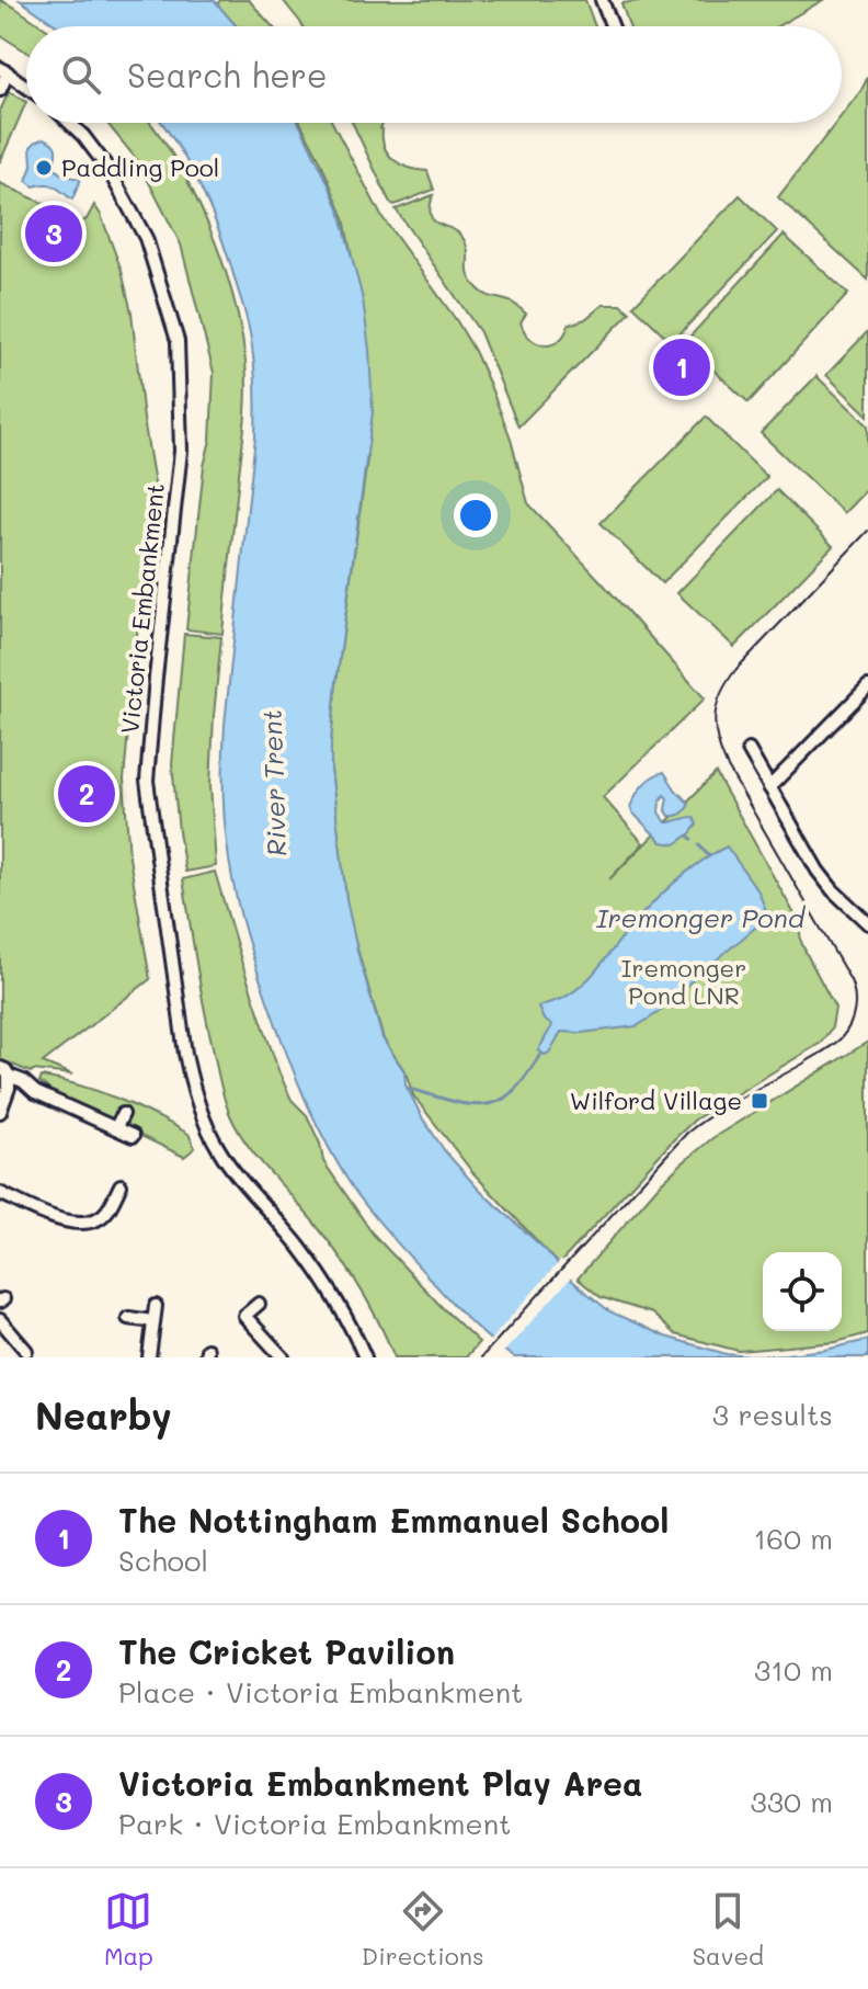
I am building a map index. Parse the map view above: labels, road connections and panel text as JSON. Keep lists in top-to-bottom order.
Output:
{
  "streets": {
    "street": ["Victoria Embankment"]
  },
  "water": ["River Trent", "Iremonger Pond"],
  "parks": ["Iremonger Pond LNR"],
  "places": {
    "other": ["Paddling Pool"],
    "transit": ["Wilford Village"]
  },
  "page": {
    "search": "Search here",
    "pins": ["3", "1", "2"],
    "heading": ["Nearby", "3 results"],
    "list": [
      {
        "mark": "1",
        "name": "The Nottingham Emmanuel School",
        "note": "School",
        "value": "160 m"
      },
      {
        "mark": "2",
        "name": "The Cricket Pavilion",
        "note": "Place · Victoria Embankment",
        "value": "310 m"
      },
      {
        "mark": "3",
        "name": "Victoria Embankment Play Area",
        "note": "Park · Victoria Embankment",
        "value": "330 m"
      }
    ],
    "nav": ["Map", "Directions", "Saved"]
  }
}
